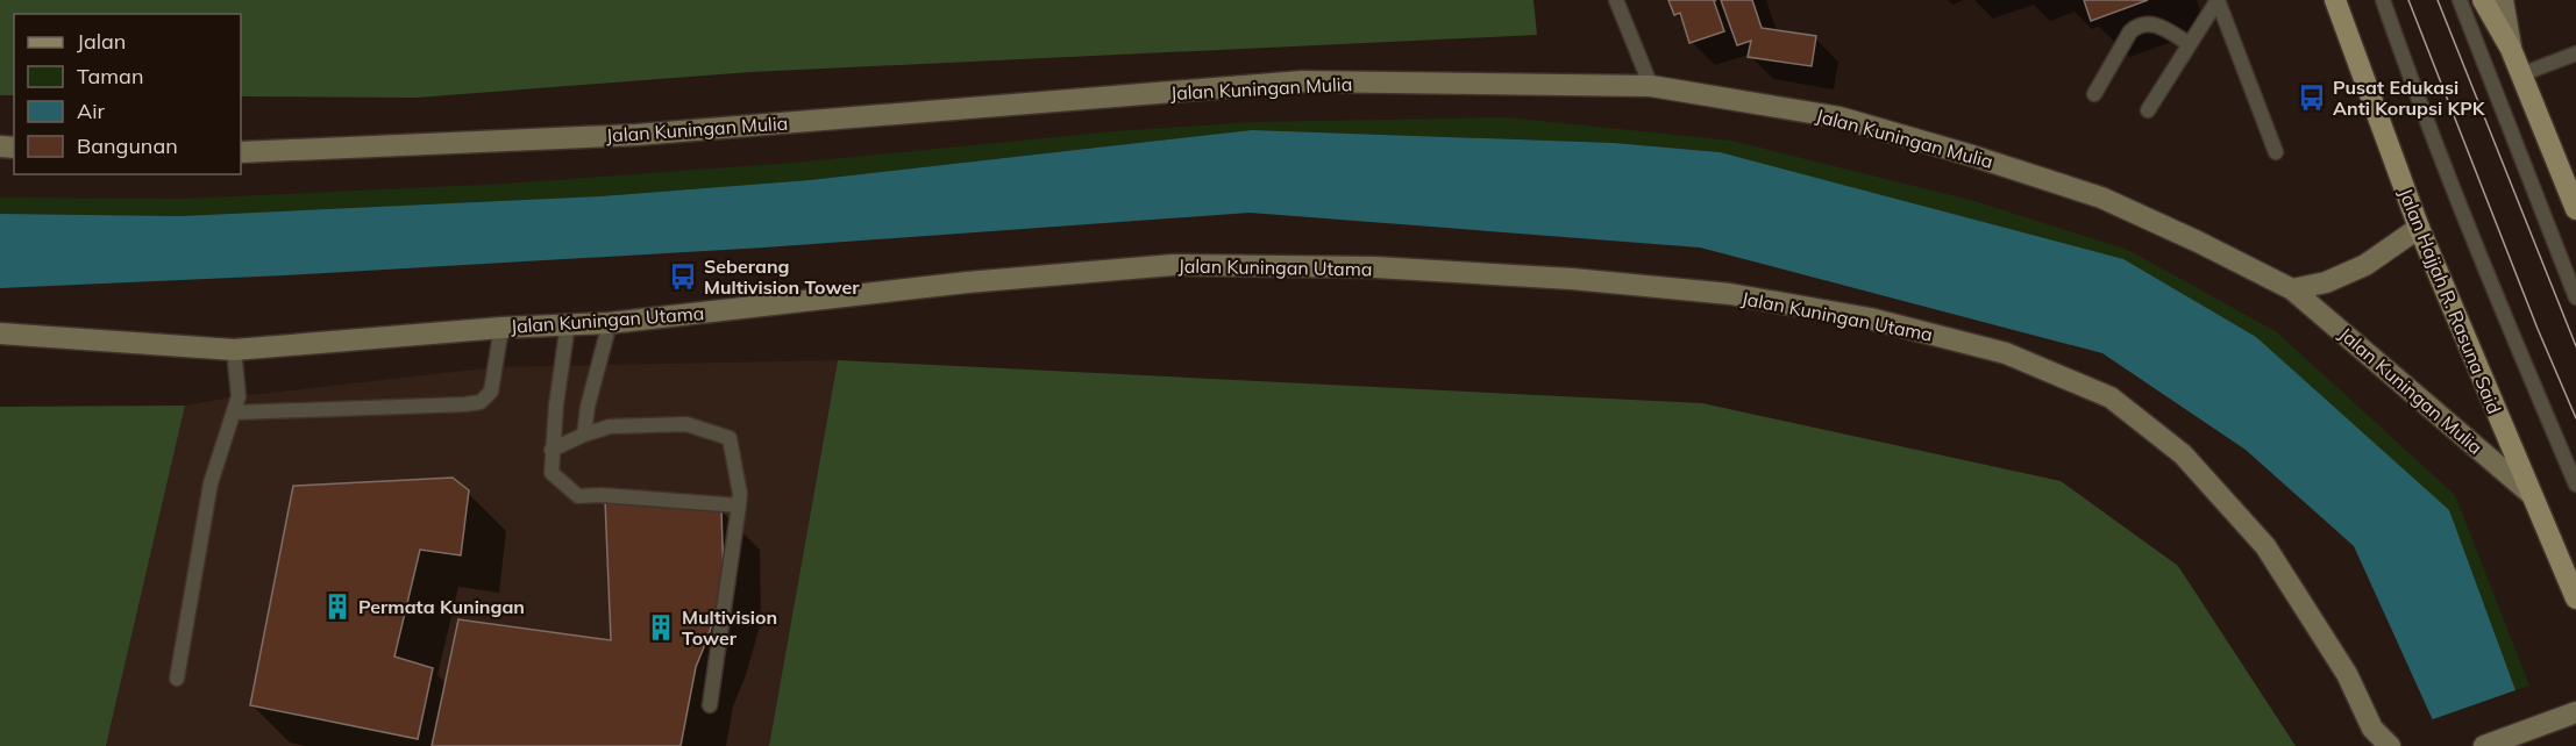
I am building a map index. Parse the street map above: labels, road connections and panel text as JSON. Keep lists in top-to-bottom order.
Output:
{
  "streets": {
    "main road": ["Jalan Hajjah R. Rasuna Said"],
    "street": ["Jalan Kuningan Mulia", "Jalan Kuningan Utama"]
  },
  "crossings": [
    ["Jalan Kuningan Mulia", "Jalan Hajjah R. Rasuna Said"]
  ],
  "places": {
    "bus stop": ["Pusat Edukasi Anti Korupsi KPK", "Seberang Multivision Tower"],
    "building": ["Permata Kuningan", "Multivision Tower"]
  },
  "legend": [
    "Jalan",
    "Taman",
    "Air",
    "Bangunan"
  ]
}
